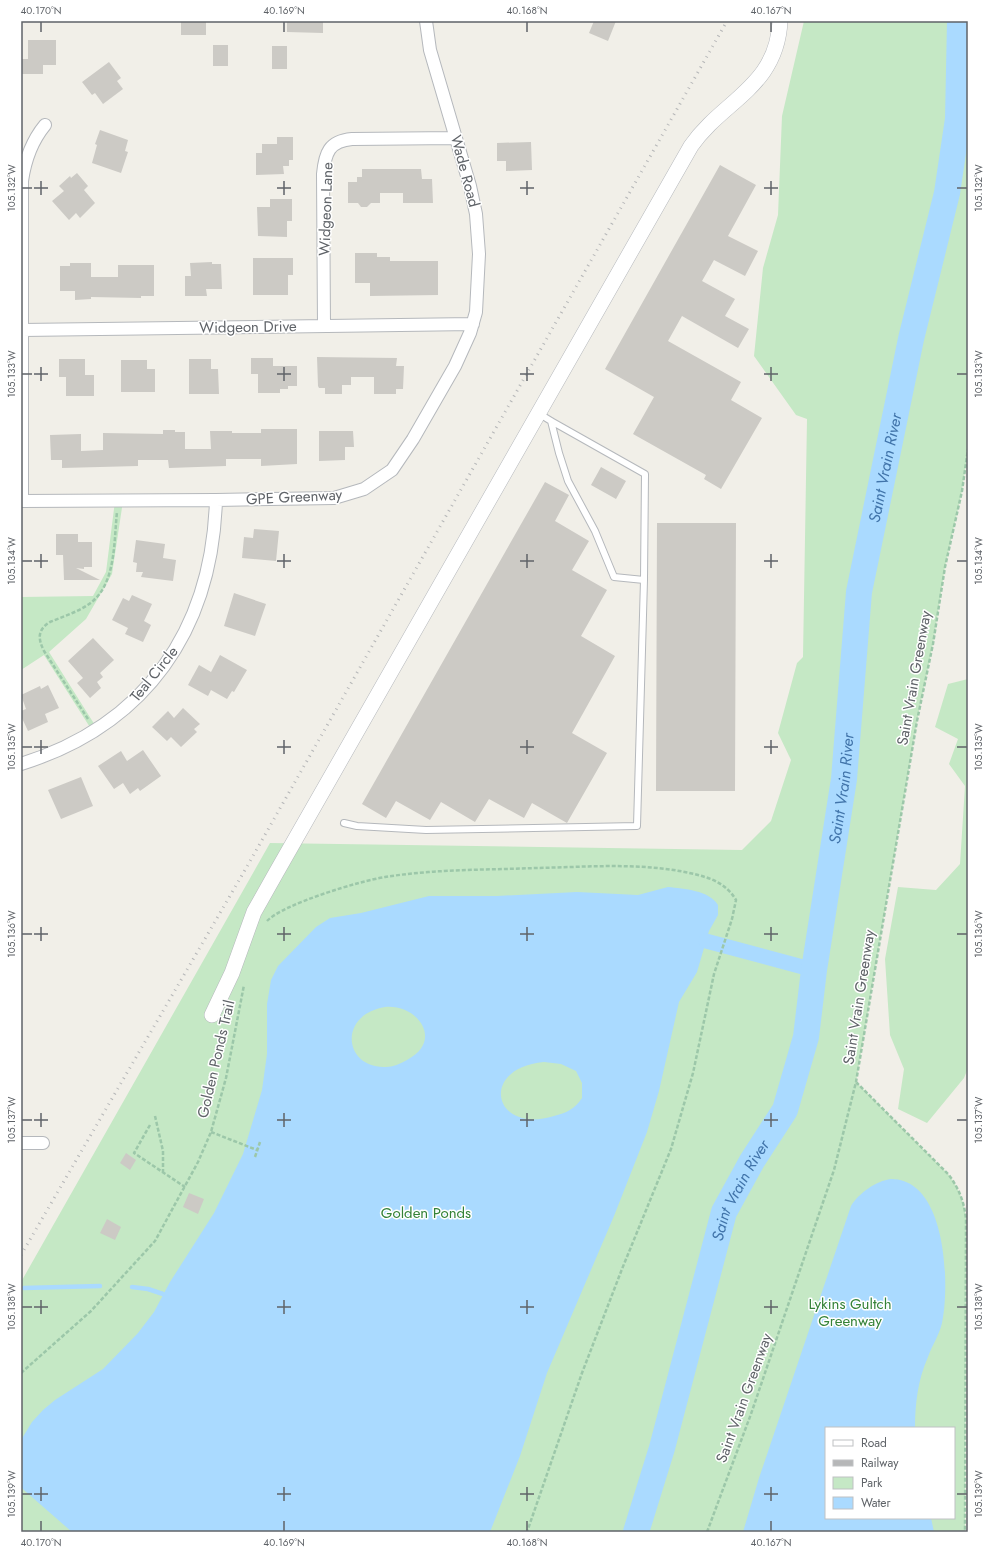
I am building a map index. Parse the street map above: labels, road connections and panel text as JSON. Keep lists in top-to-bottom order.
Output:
{
  "streets": {
    "street": [
      "Wade Road",
      "Widgeon Lane",
      "Widgeon Drive",
      "GPE Greenway",
      "Teal Circle"
    ],
    "path": ["Saint Vrain Greenway", "Golden Ponds Trail"]
  },
  "crossings": [
    ["Wade Road", "Widgeon Lane"],
    ["Wade Road", "Widgeon Drive"],
    ["Wade Road", "GPE Greenway"],
    ["Widgeon Lane", "Widgeon Drive"],
    ["Widgeon Drive", "GPE Greenway"],
    ["GPE Greenway", "Teal Circle"]
  ],
  "water": ["Saint Vrain River"],
  "parks": ["Golden Ponds", "Lykins Gultch Greenway"],
  "legend": [
    "Road",
    "Railway",
    "Park",
    "Water"
  ],
  "coordinates": [
    "40.170°N",
    "40.169°N",
    "40.168°N",
    "40.167°N",
    "105.132°W",
    "105.133°W",
    "105.134°W",
    "105.135°W",
    "105.136°W",
    "105.137°W",
    "105.138°W",
    "105.139°W"
  ]
}
